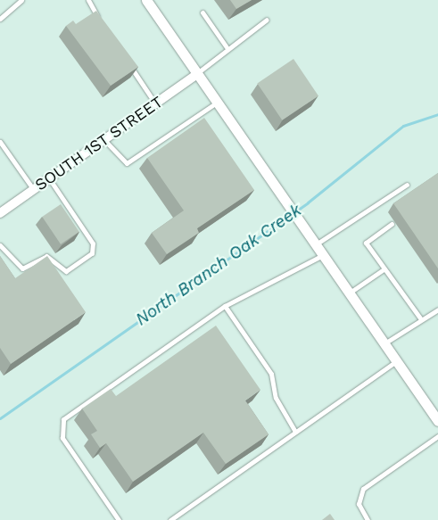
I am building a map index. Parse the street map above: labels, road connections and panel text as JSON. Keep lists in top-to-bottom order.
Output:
{
  "streets": {
    "street": ["SOUTH 1ST STREET"]
  },
  "water": ["North Branch Oak Creek"]
}
